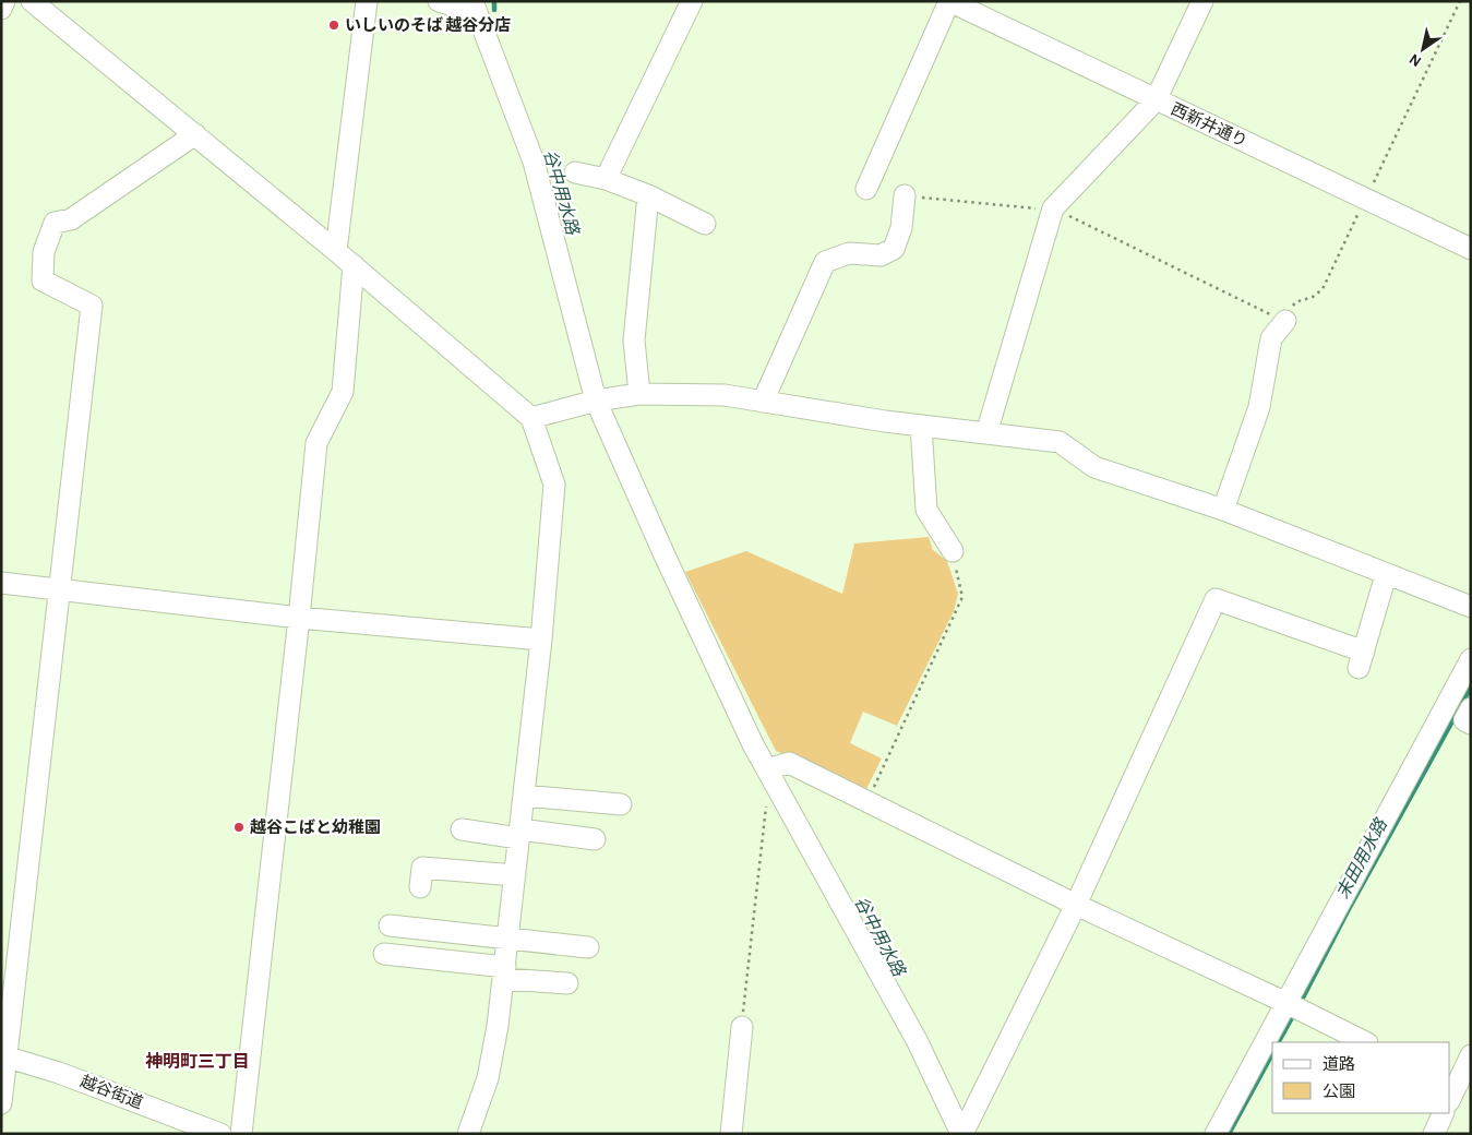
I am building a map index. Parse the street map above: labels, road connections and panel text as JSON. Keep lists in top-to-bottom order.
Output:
{
  "streets": {
    "street": ["西新井通り", "越谷街道"]
  },
  "districts": ["神明町三丁目"],
  "water": ["谷中用水路", "末田用水路"],
  "places": ["いしいのそば 越谷分店", "越谷こばと幼稚園"],
  "legend": ["道路", "公園"],
  "north": "bottom left"
}
